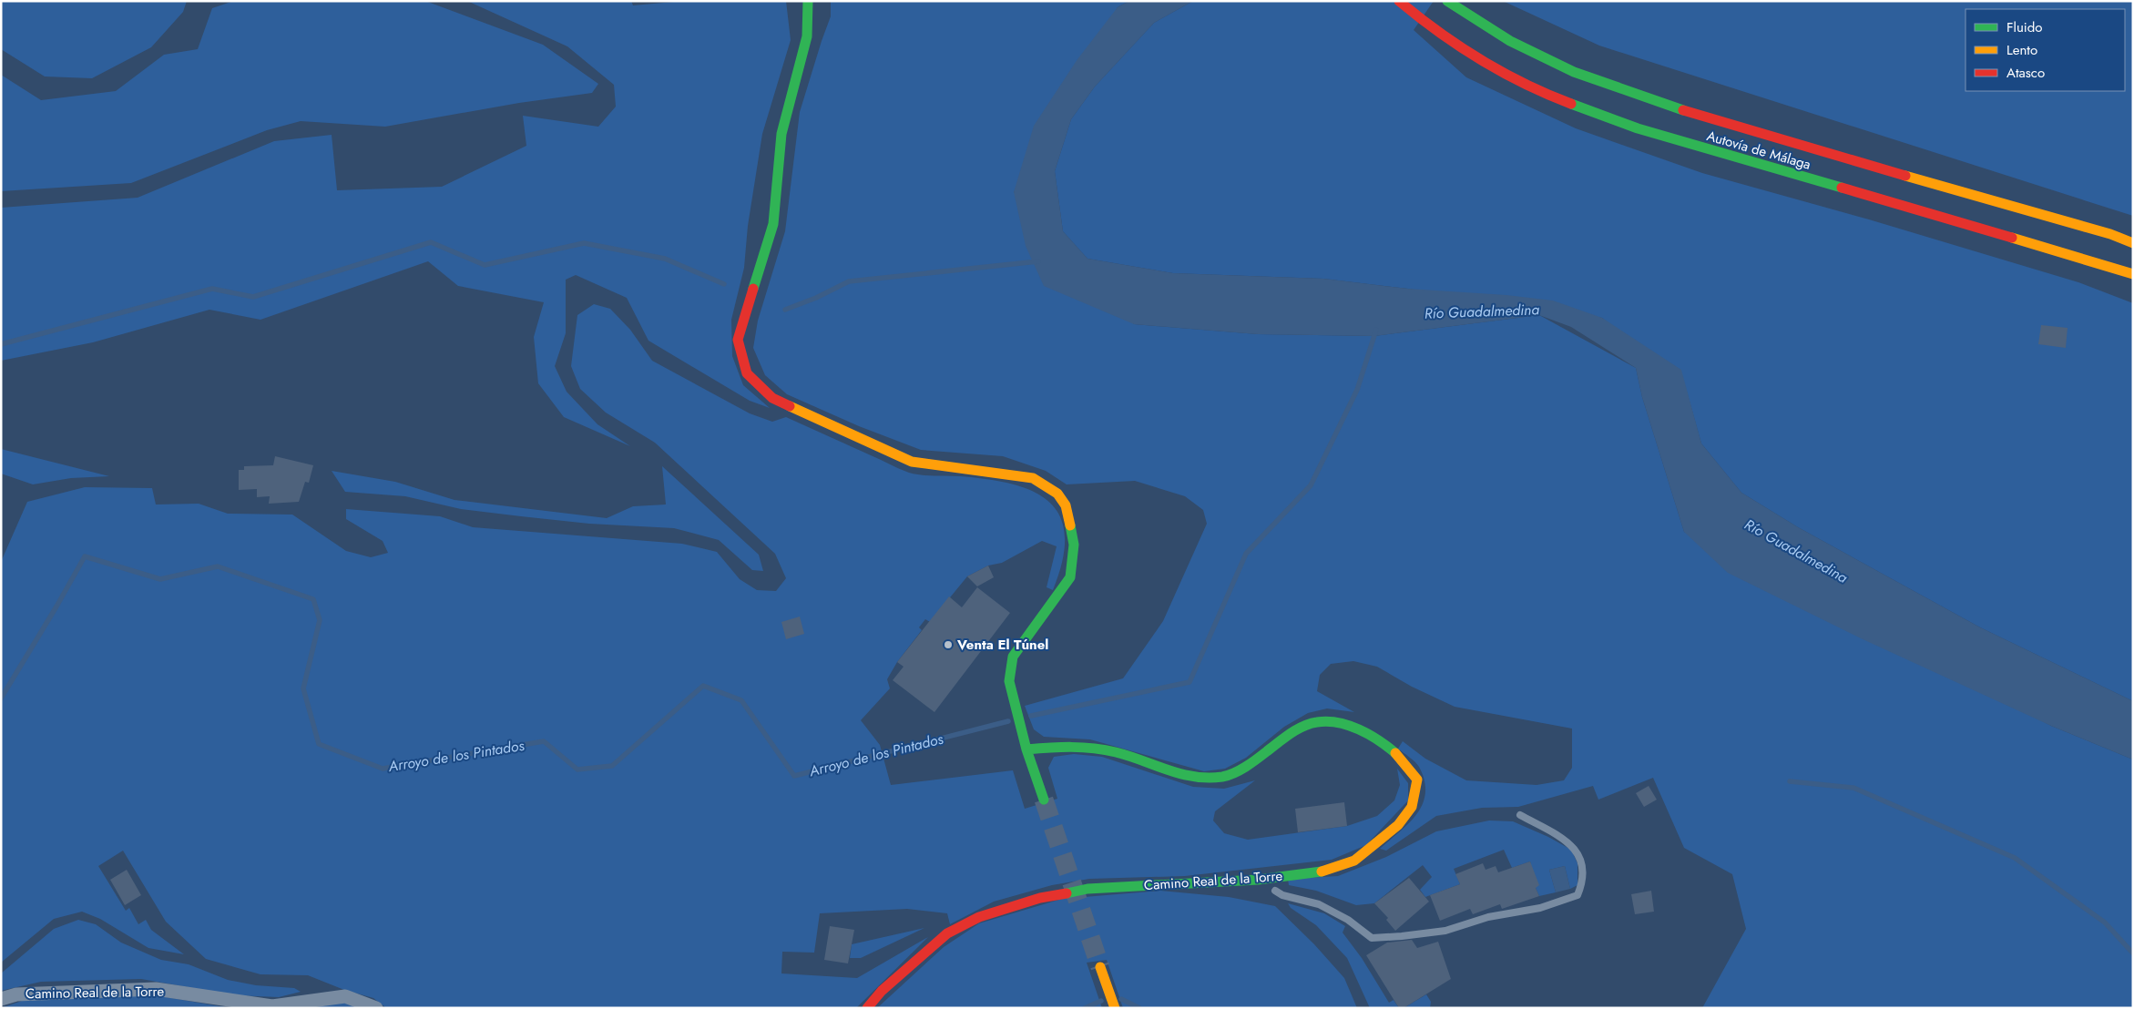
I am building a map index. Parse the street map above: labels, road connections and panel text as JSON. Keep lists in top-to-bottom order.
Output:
{
  "streets": {
    "main road": ["Autovía de Málaga", "Camino Real de la Torre"]
  },
  "water": ["Río Guadalmedina", "Arroyo de los Pintados"],
  "places": ["Venta El Túnel"],
  "legend": ["Fluido", "Lento", "Atasco"]
}
